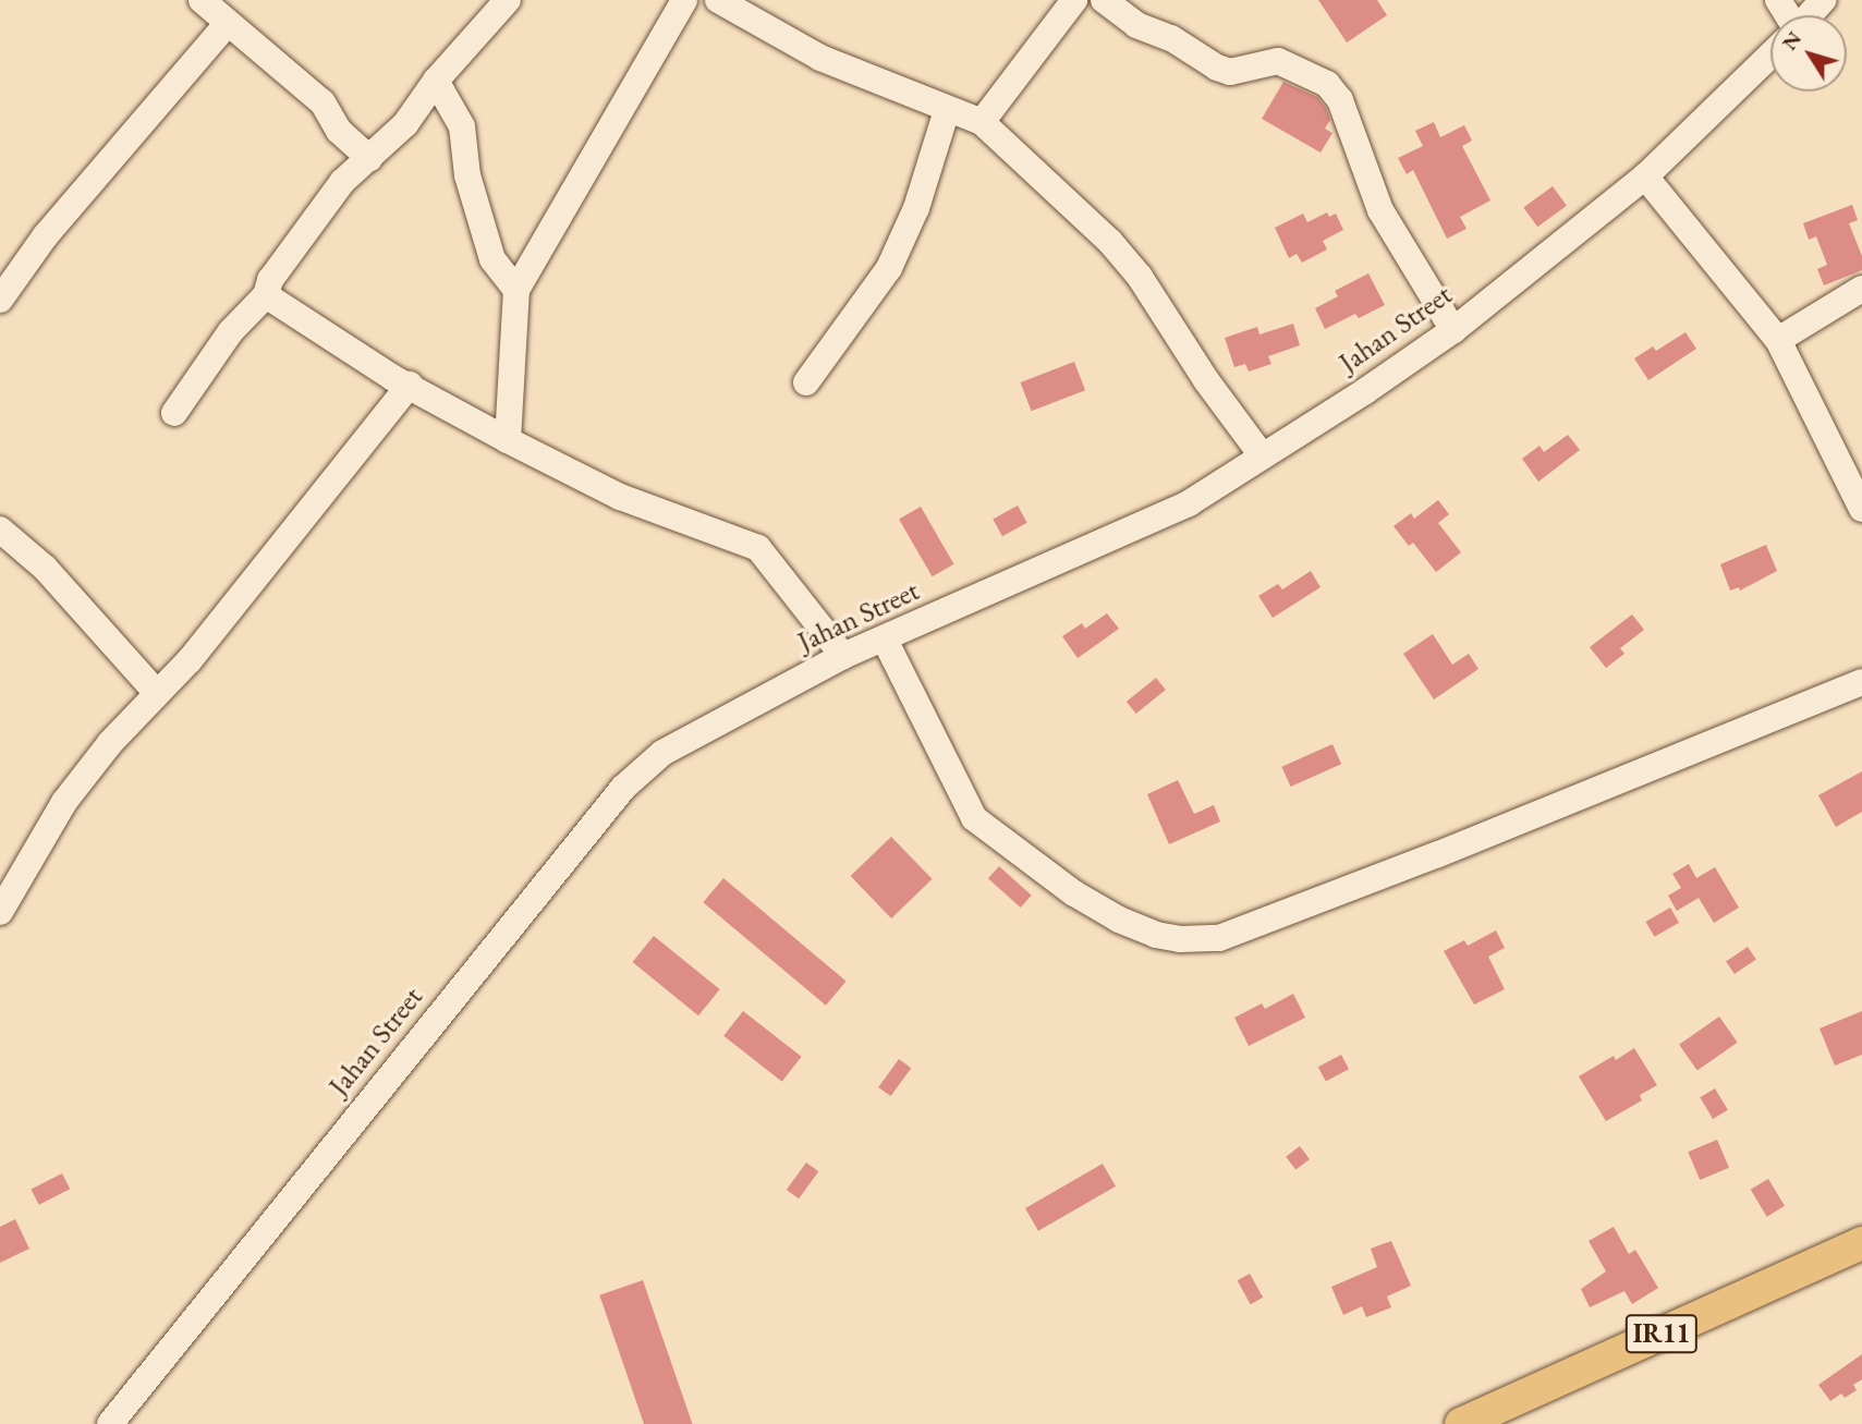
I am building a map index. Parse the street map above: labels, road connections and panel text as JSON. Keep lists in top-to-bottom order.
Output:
{
  "streets": {
    "main road": ["IR11"],
    "street": ["Jahan Street"]
  },
  "north": "top left"
}
